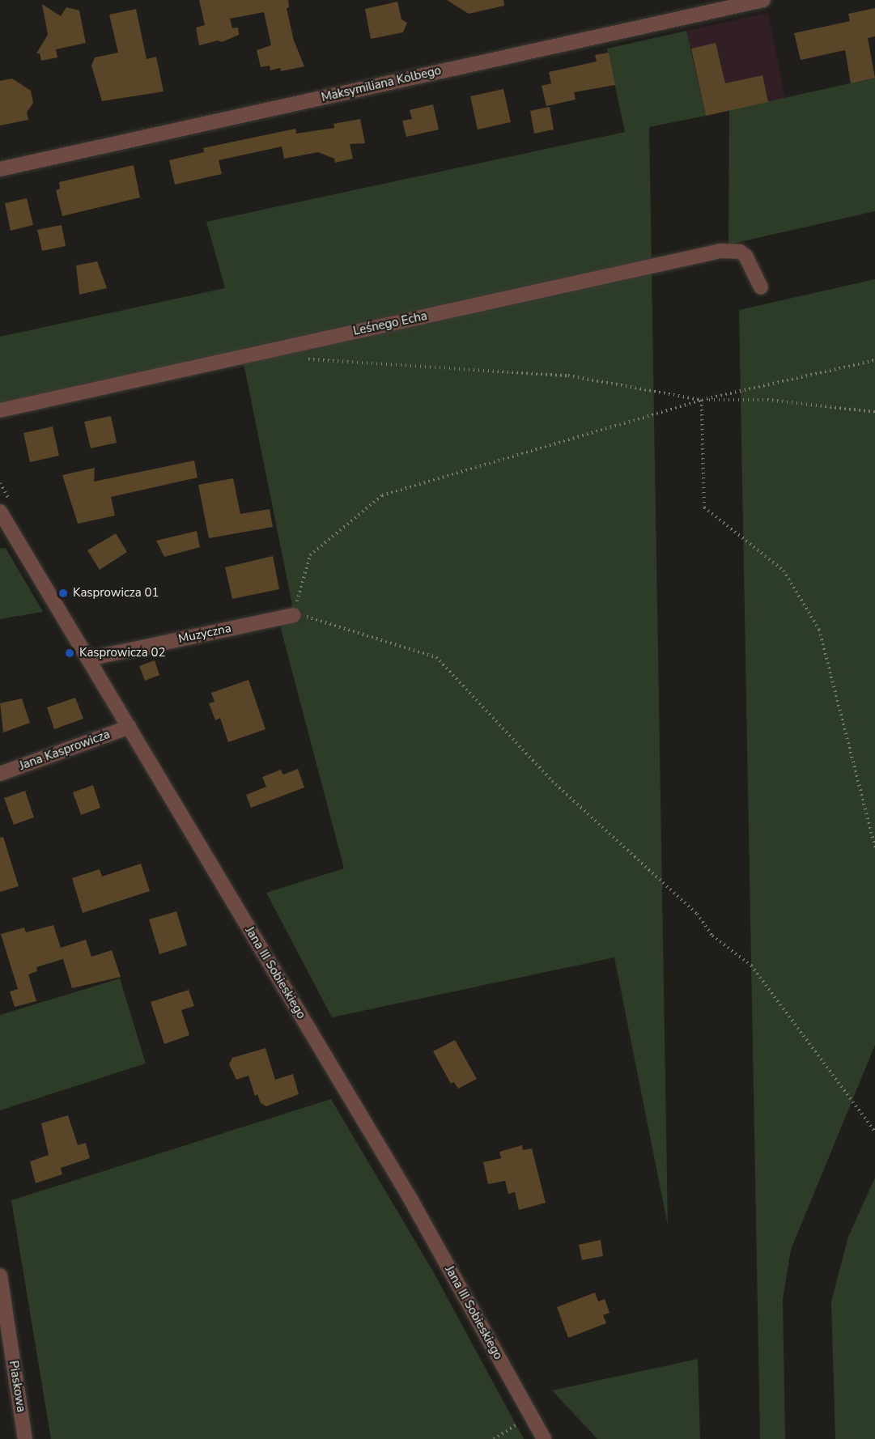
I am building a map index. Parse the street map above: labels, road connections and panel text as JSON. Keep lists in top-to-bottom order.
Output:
{
  "streets": {
    "street": [
      "Maksymiliana Kolbego",
      "Leśnego Echa",
      "Muzyczna",
      "Jana Kasprowicza",
      "Jana III Sobieskiego",
      "Piaskowa"
    ]
  },
  "crossings": [
    ["Muzyczna", "Jana III Sobieskiego"],
    ["Jana Kasprowicza", "Jana III Sobieskiego"]
  ],
  "places": ["Kasprowicza 01", "Kasprowicza 02"]
}
